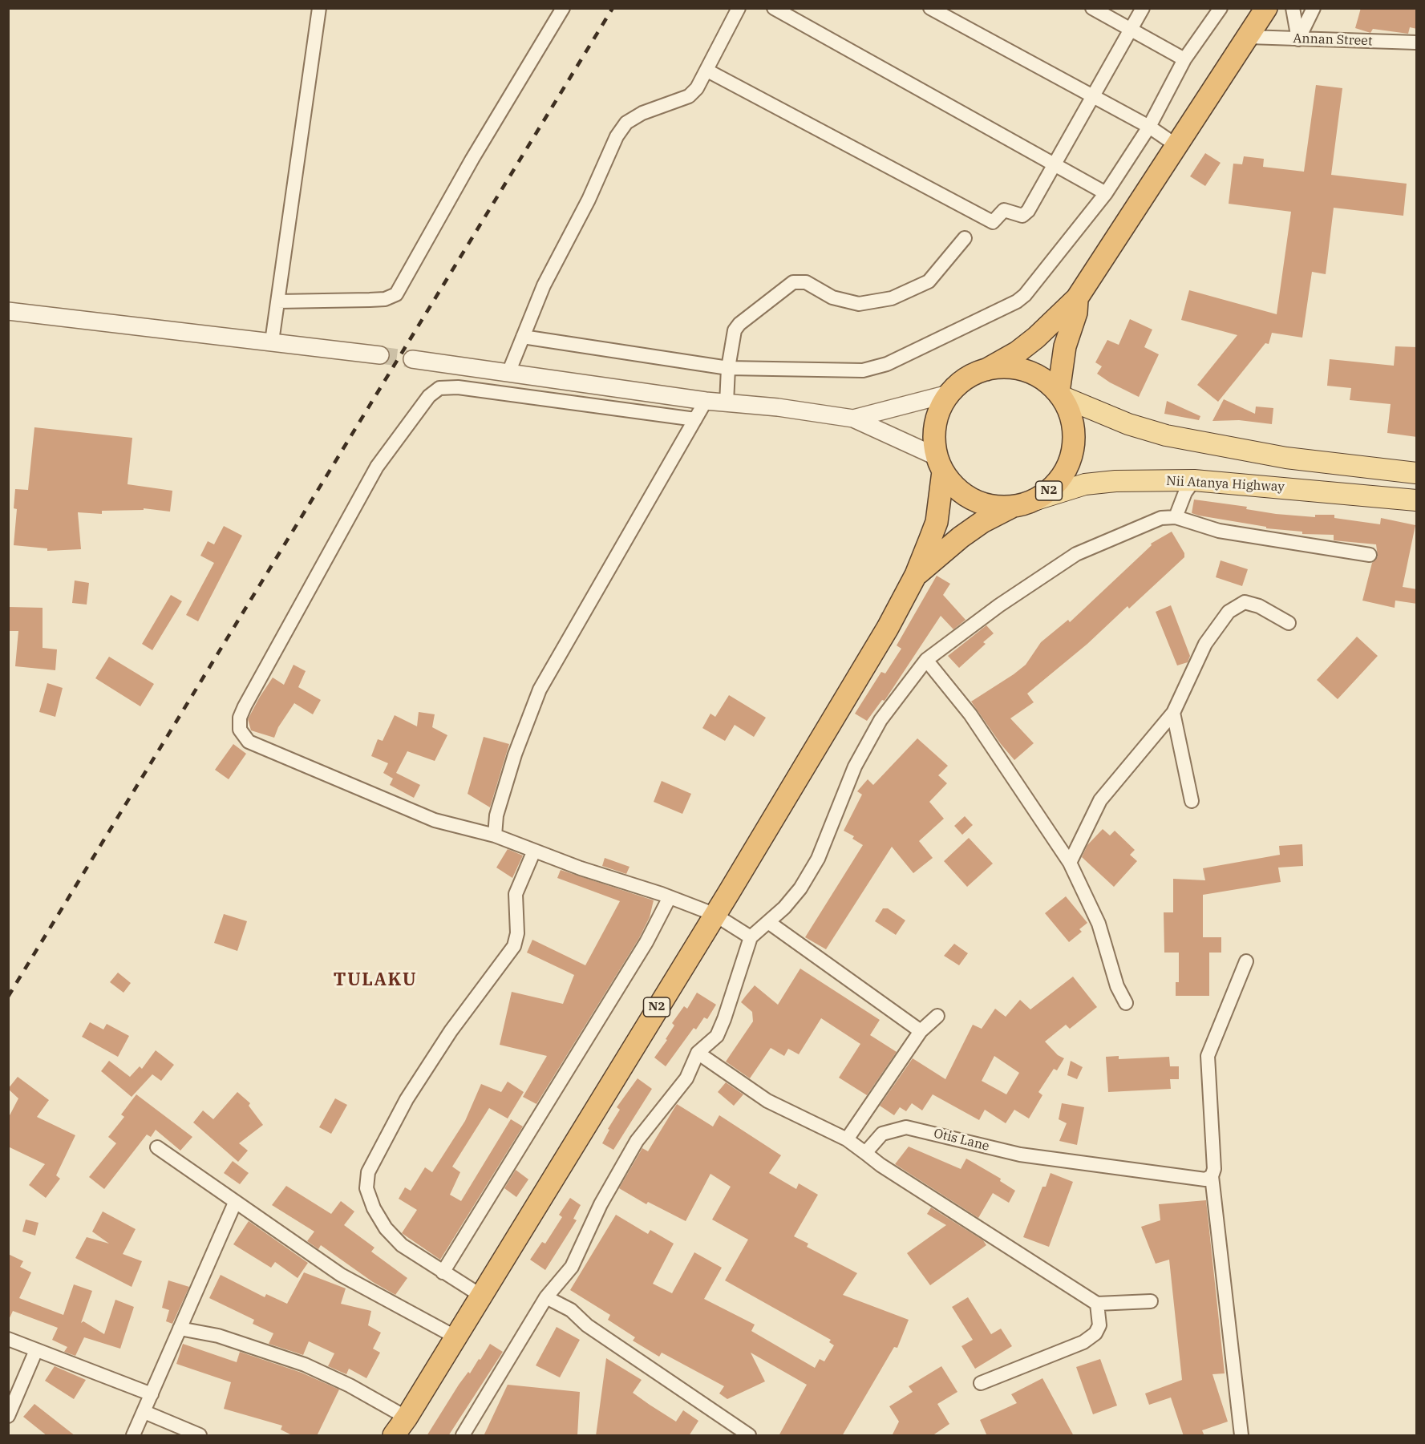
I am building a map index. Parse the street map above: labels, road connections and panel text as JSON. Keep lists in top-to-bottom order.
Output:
{
  "streets": {
    "highway": ["N2"],
    "main road": ["Nii Atanya Highway"],
    "street": ["Annan Street", "Otis Lane"]
  },
  "crossings": [
    ["Annan Street", "N2"],
    ["Nii Atanya Highway", "N2"]
  ],
  "districts": ["TULAKU"]
}
